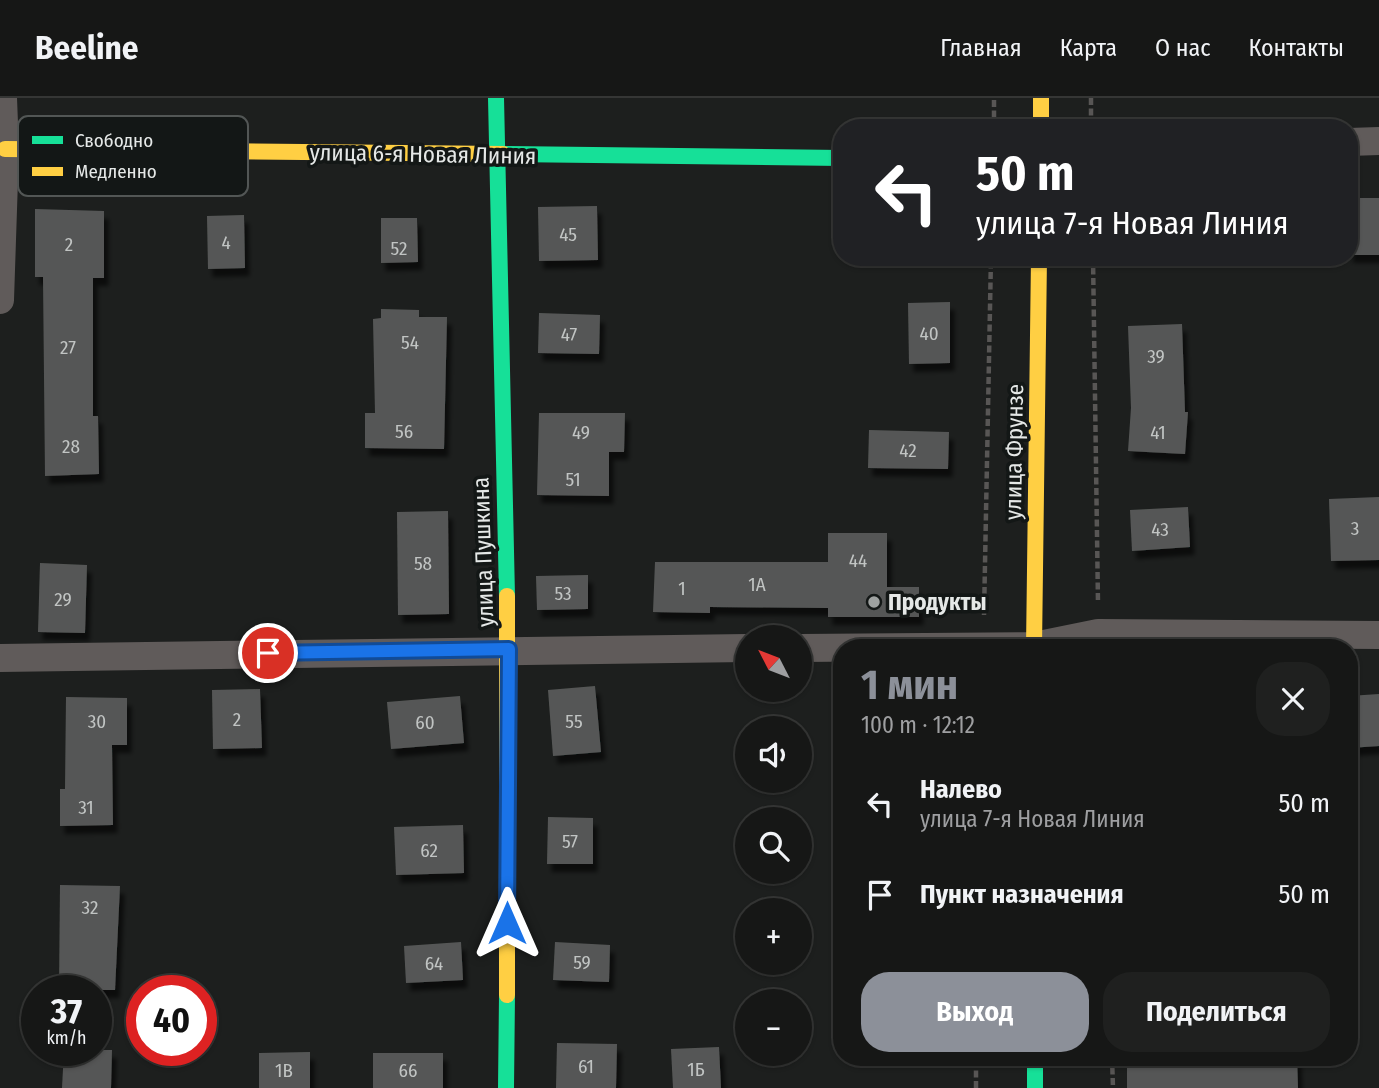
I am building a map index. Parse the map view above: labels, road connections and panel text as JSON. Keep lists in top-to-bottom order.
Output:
{
  "streets": {
    "street": ["улица 6-я Новая Линия", "улица Фрунзе", "улица Пушкина"]
  },
  "crossings": [
    ["улица 6-я Новая Линия", "улица Пушкина"]
  ],
  "places": ["Продукты"],
  "house_numbers": [
    "45",
    "4",
    "2",
    "52",
    "40",
    "47",
    "54",
    "27",
    "39",
    "56",
    "49",
    "41",
    "28",
    "42",
    "51",
    "3",
    "43",
    "44",
    "58",
    "1А",
    "1",
    "53",
    "29",
    "2",
    "30",
    "55",
    "60",
    "31",
    "57",
    "62",
    "32",
    "59",
    "64",
    "61",
    "1Б",
    "1В",
    "66"
  ],
  "legend": ["Свободно", "Медленно"],
  "north": "top left",
  "page": {
    "header": "Beeline",
    "nav": [
      "Главная",
      "Карта",
      "О нас",
      "Контакты"
    ],
    "turn": ["50 m", "улица 7-я Новая Линия"],
    "map_buttons": ["+", "−"],
    "heading": ["1 мин", "100 m · 12:12"],
    "list": [
      {
        "name": "Налево",
        "note": "улица 7-я Новая Линия",
        "value": "50 m"
      },
      {
        "name": "Пункт назначения",
        "value": "50 m"
      }
    ],
    "buttons": ["Выход", "Поделиться"],
    "speed": "37 km/h",
    "limit": "40"
  }
}
